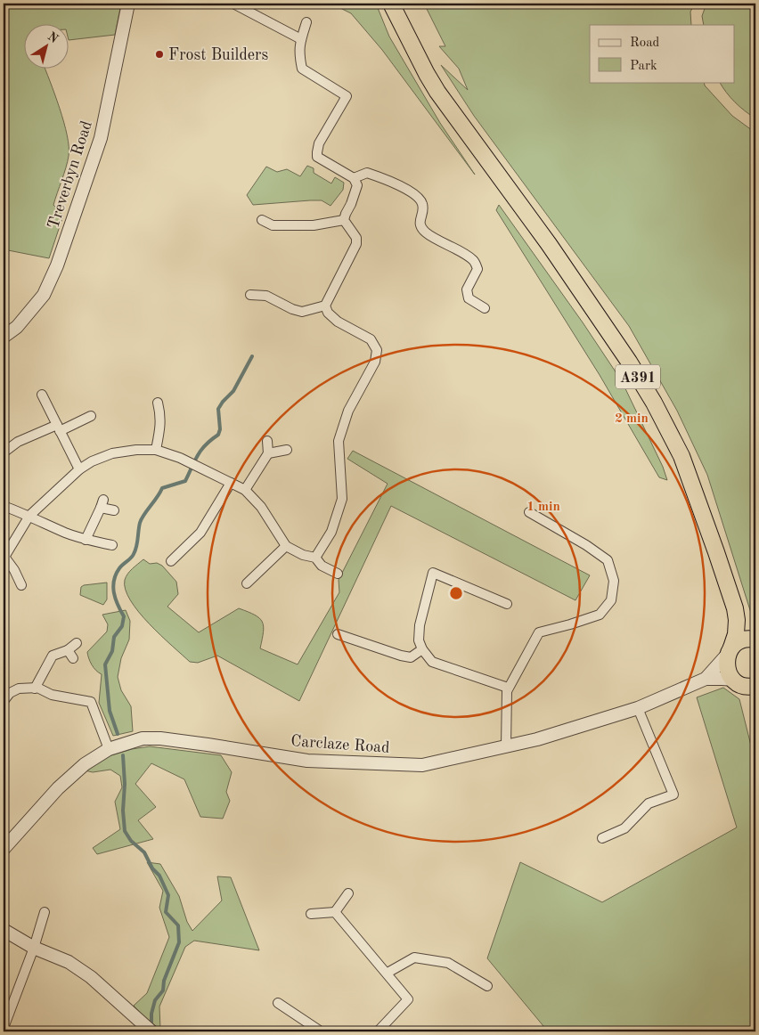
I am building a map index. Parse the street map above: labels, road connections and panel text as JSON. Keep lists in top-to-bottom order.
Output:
{
  "streets": {
    "highway": ["A391"],
    "street": ["Treverbyn Road", "Carclaze Road"]
  },
  "crossings": [
    ["A391", "Carclaze Road"]
  ],
  "places": ["Frost Builders"],
  "legend": ["Road", "Park"],
  "north": "top right",
  "rings": ["2 min", "1 min"]
}
